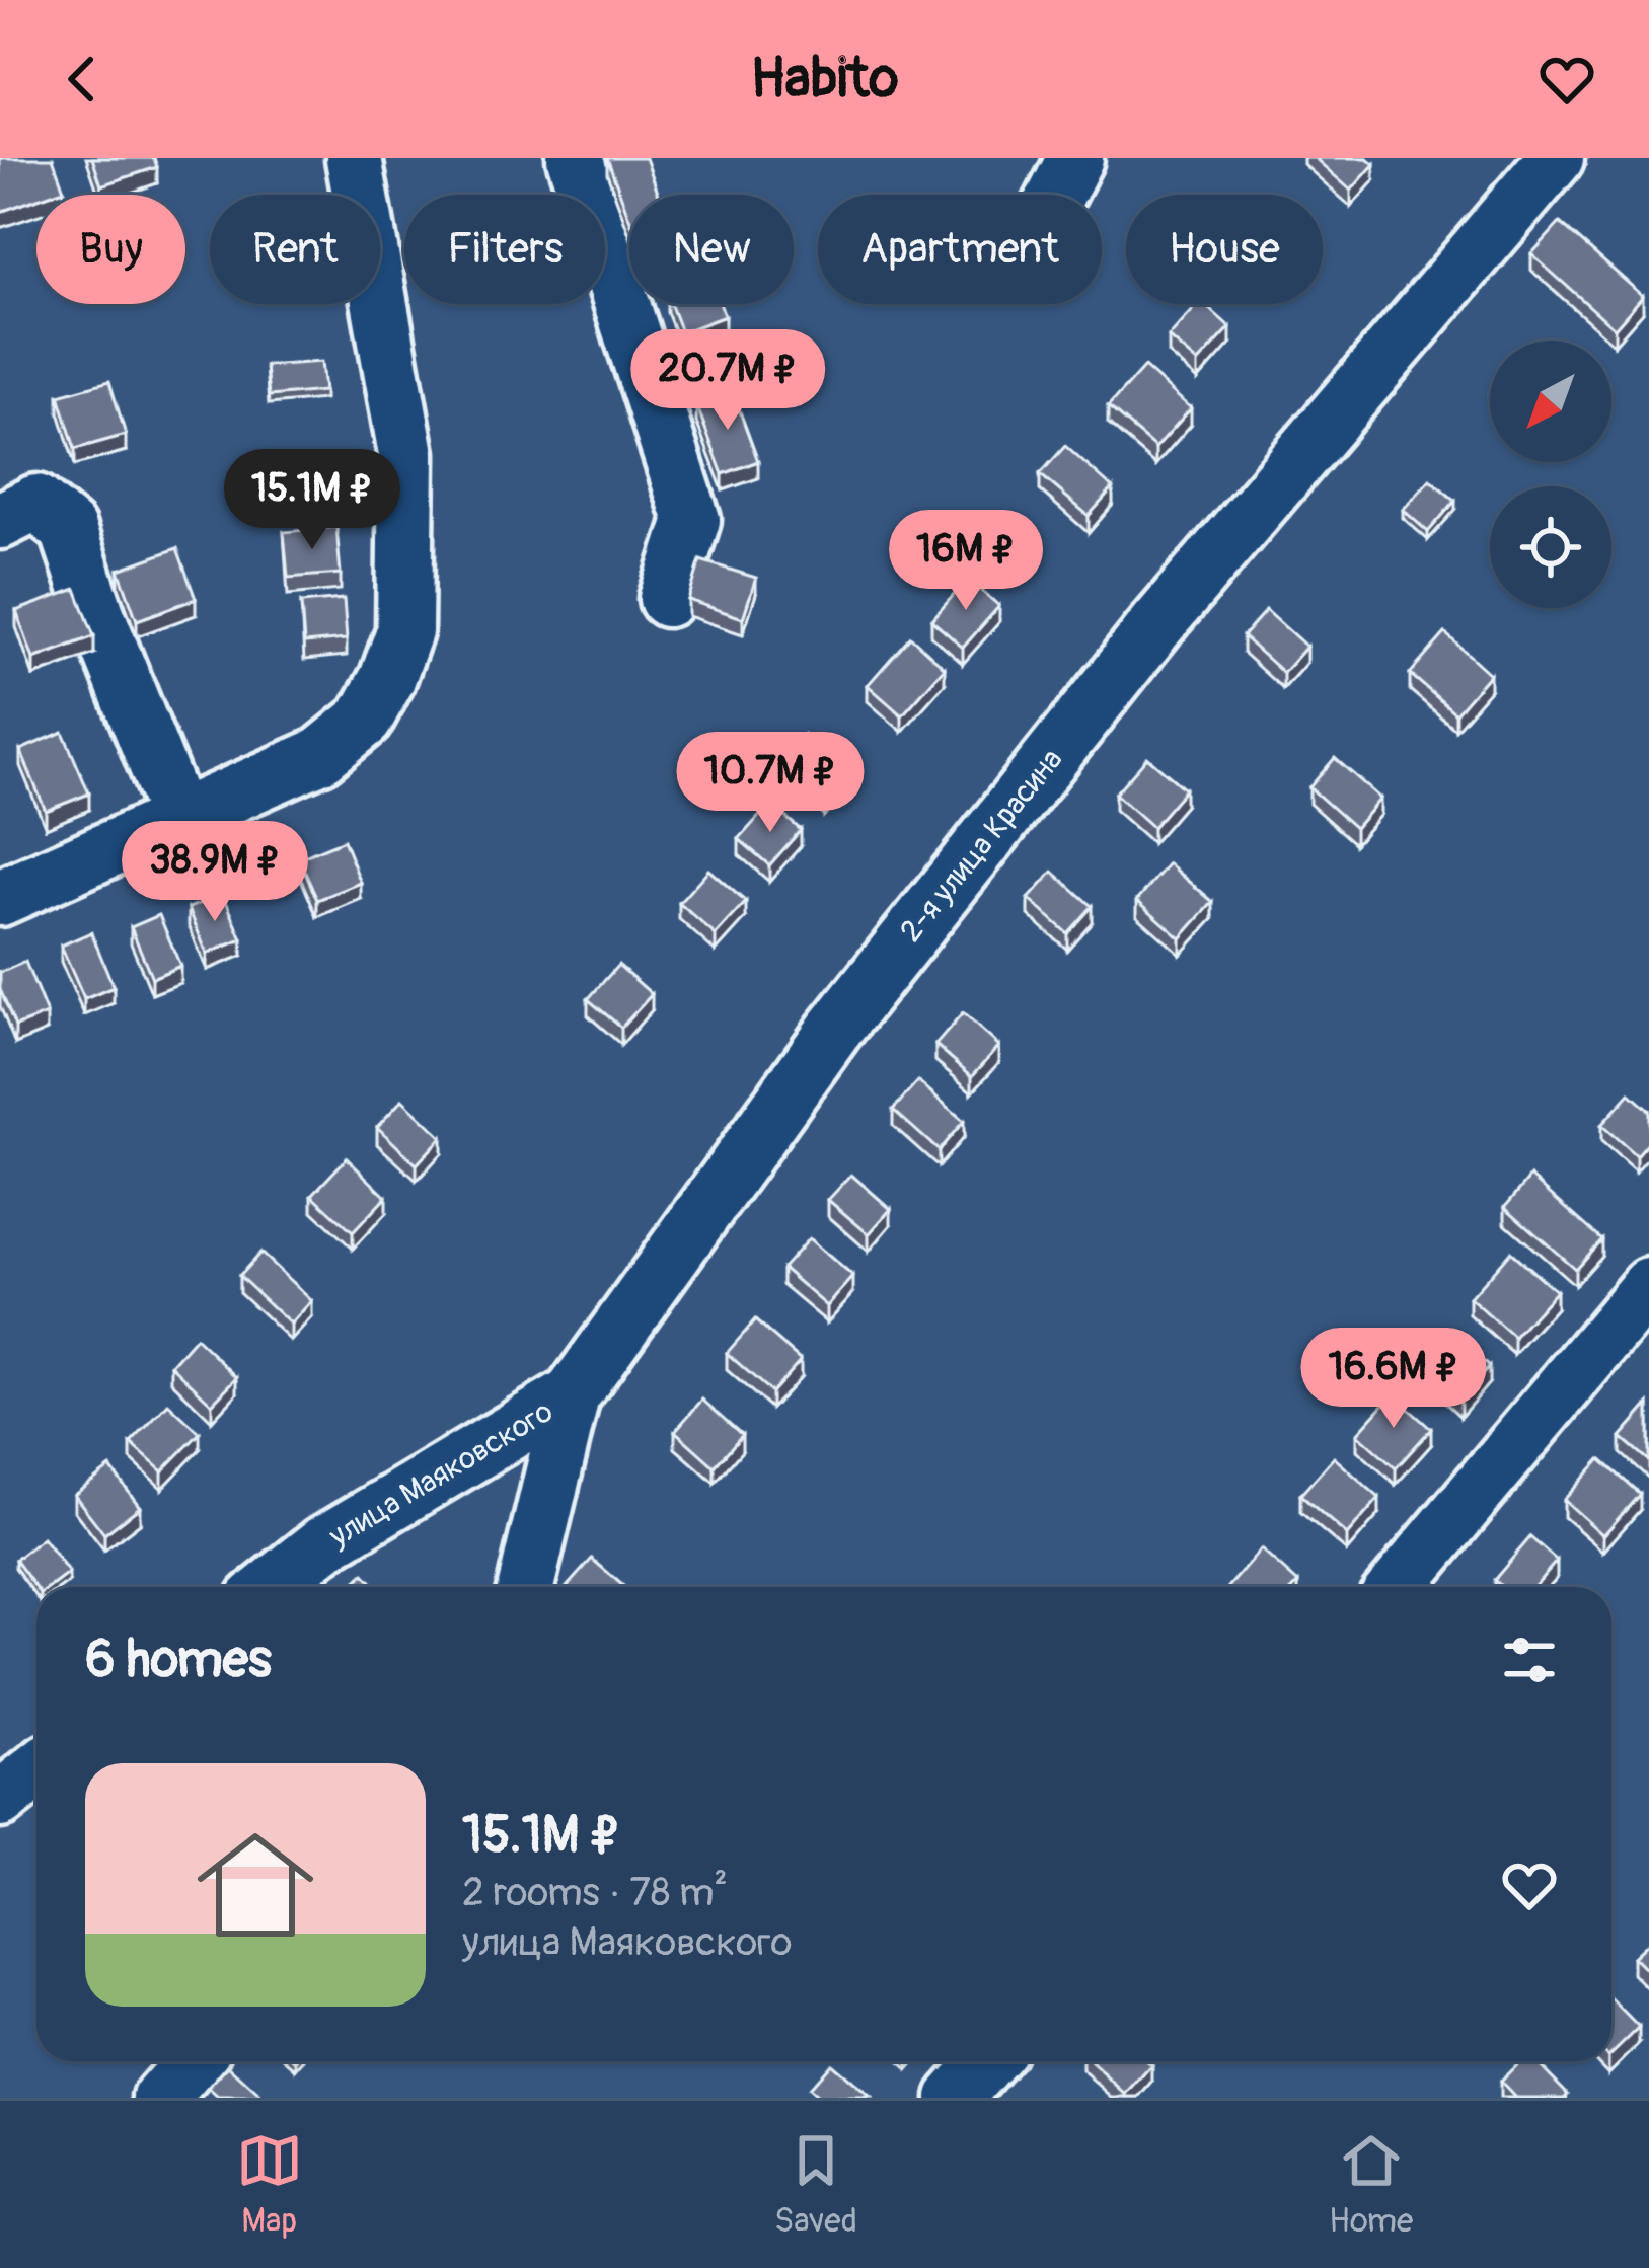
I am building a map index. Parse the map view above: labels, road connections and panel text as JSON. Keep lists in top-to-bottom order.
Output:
{
  "streets": {
    "street": ["2-я улица Красина", "улица Маяковского"]
  },
  "crossings": [
    ["2-я улица Красина", "улица Маяковского"]
  ],
  "north": "bottom left",
  "page": {
    "header": "Habito",
    "chip": [
      "Buy",
      "Rent",
      "Filters",
      "New",
      "Apartment",
      "House"
    ],
    "price": [
      "20.7M ₽",
      "15.1M ₽",
      "16M ₽",
      "10.7M ₽",
      "38.9M ₽",
      "16.6M ₽"
    ],
    "heading": "6 homes",
    "list": [
      {
        "name": "15.1M ₽",
        "note": "2 rooms · 78 m² · улица Маяковского"
      }
    ],
    "tabs": ["Map", "Saved", "Home"]
  }
}
